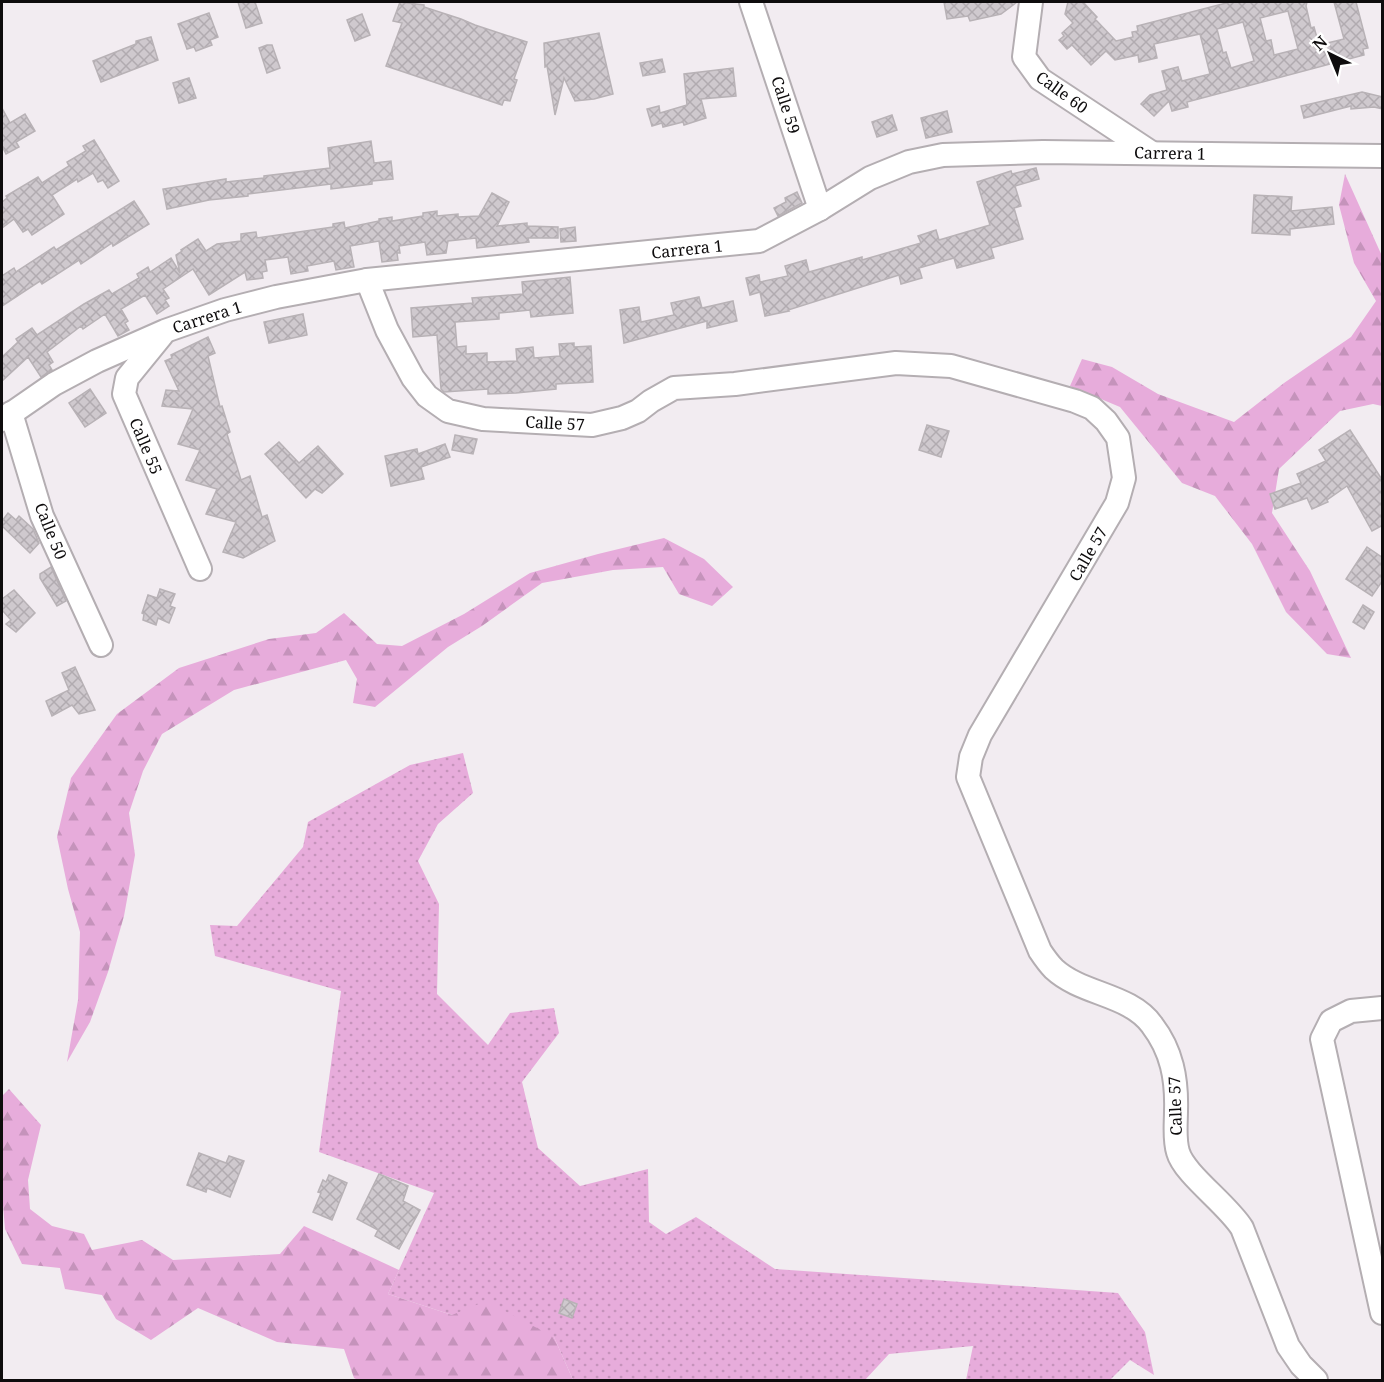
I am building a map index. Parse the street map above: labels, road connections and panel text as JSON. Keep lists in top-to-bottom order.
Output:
{
  "streets": {
    "street": [
      "Calle 60",
      "Calle 59",
      "Carrera 1",
      "Calle 57",
      "Calle 55",
      "Calle 50"
    ]
  },
  "crossings": [
    ["Calle 60", "Carrera 1"],
    ["Calle 59", "Carrera 1"],
    ["Carrera 1", "Calle 57"],
    ["Carrera 1", "Calle 55"],
    ["Carrera 1", "Calle 50"]
  ],
  "north": "top left"
}
